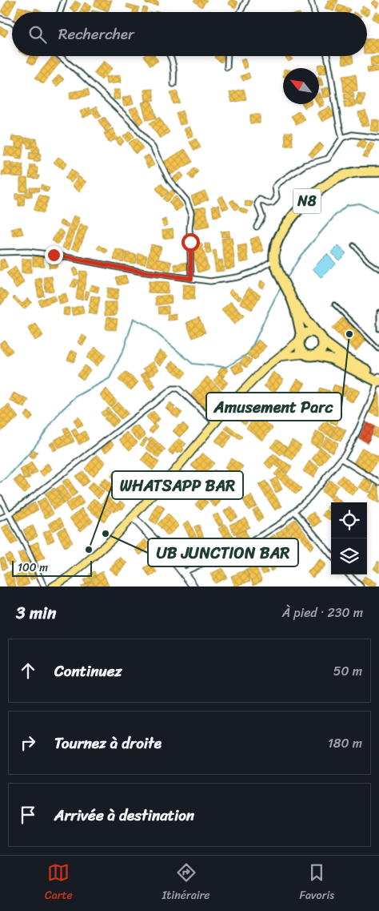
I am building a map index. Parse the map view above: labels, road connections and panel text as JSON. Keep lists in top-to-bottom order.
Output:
{
  "streets": {
    "highway": ["N8"]
  },
  "places": ["Amusement Parc", "UB JUNCTION BAR", "WHATSAPP BAR"],
  "scale_bar": "100 m",
  "north": "top left",
  "page": {
    "search": "Rechercher",
    "scale": "100 m",
    "heading": ["3 min", "À pied · 230 m"],
    "list": [
      ["Continuez", "50 m"],
      ["Tournez à droite", "180 m"],
      "Arrivée à destination"
    ],
    "nav": ["Carte", "Itinéraire", "Favoris"]
  }
}
